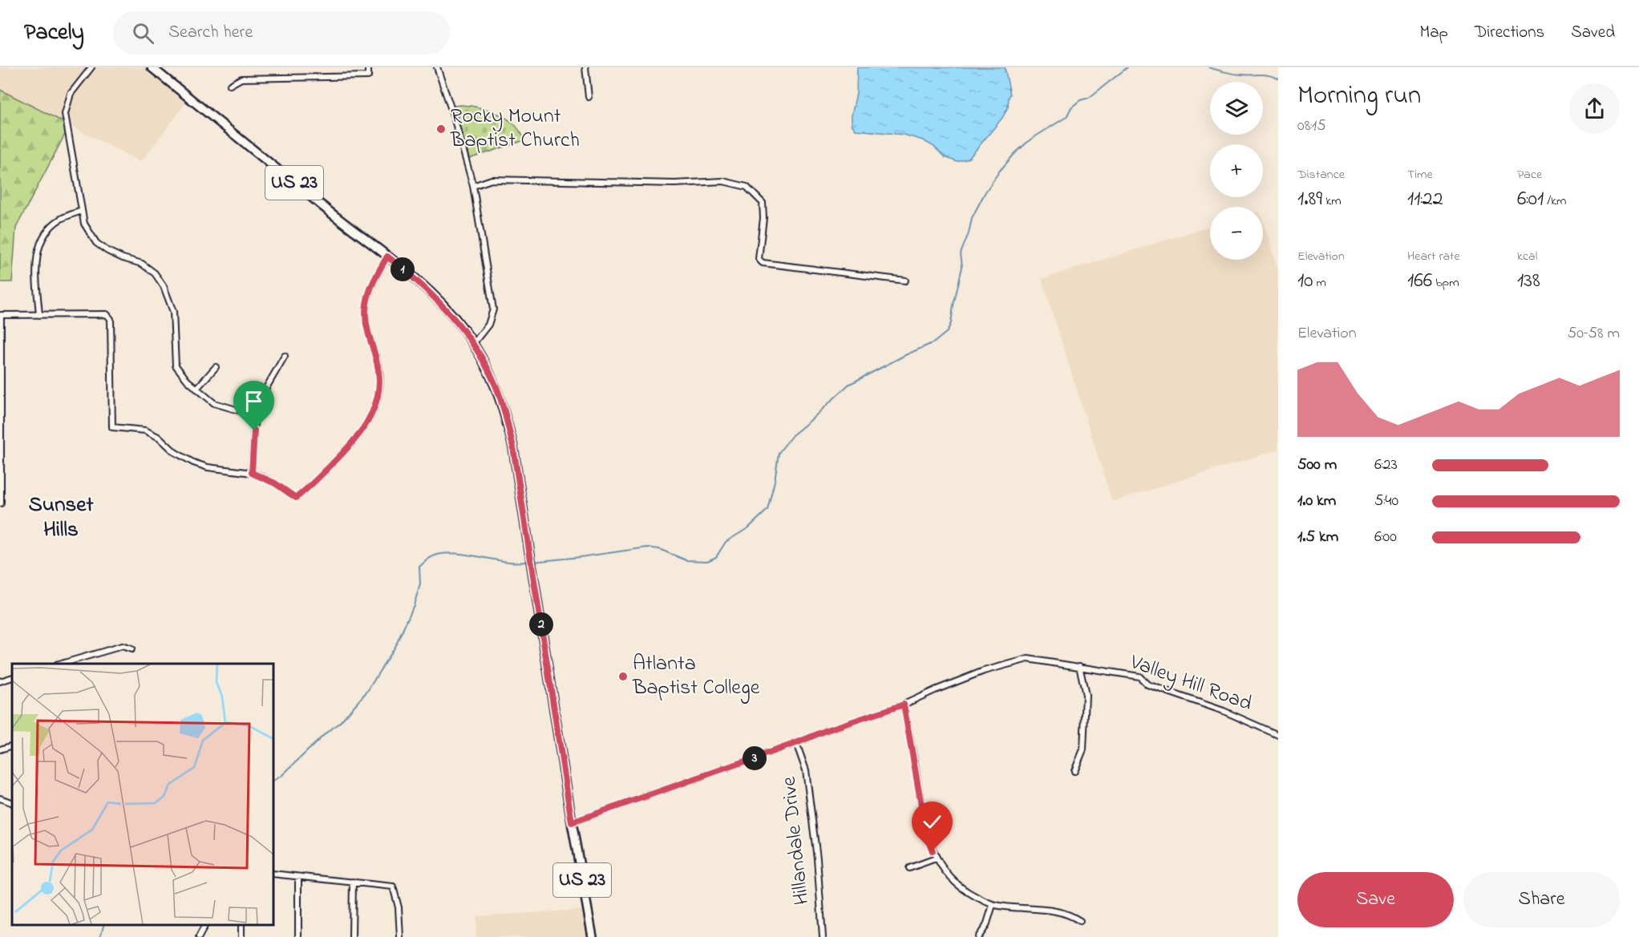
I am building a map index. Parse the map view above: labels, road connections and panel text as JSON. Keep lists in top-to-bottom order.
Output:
{
  "streets": {
    "main road": ["US 23"],
    "street": ["Valley Hill Road", "Hillandale Drive"]
  },
  "crossings": [
    ["US 23", "Valley Hill Road"],
    ["Valley Hill Road", "Hillandale Drive"]
  ],
  "districts": ["Sunset Hills"],
  "places": ["Rocky Mount Baptist Church", "Atlanta Baptist College"],
  "page": {
    "header": "Pacely",
    "search": "Search here",
    "nav": ["Map", "Directions", "Saved"],
    "heading": ["Morning run", "08:15"],
    "map_buttons": ["+", "−"],
    "stats": [
      ["Distance", "1.89 km"],
      ["Time", "11:22"],
      ["Pace", "6:01 /km"],
      ["Elevation", "10 m"],
      ["Heart rate", "166 bpm"],
      ["kcal", "138"]
    ],
    "pins": ["1", "2", "3"],
    "chart": ["Elevation", "50–58 m"],
    "list": [
      {
        "name": "500 m",
        "note": "6:23"
      },
      {
        "name": "1.0 km",
        "note": "5:40"
      },
      {
        "name": "1.5 km",
        "note": "6:00"
      }
    ],
    "buttons": ["Save", "Share"]
  }
}
